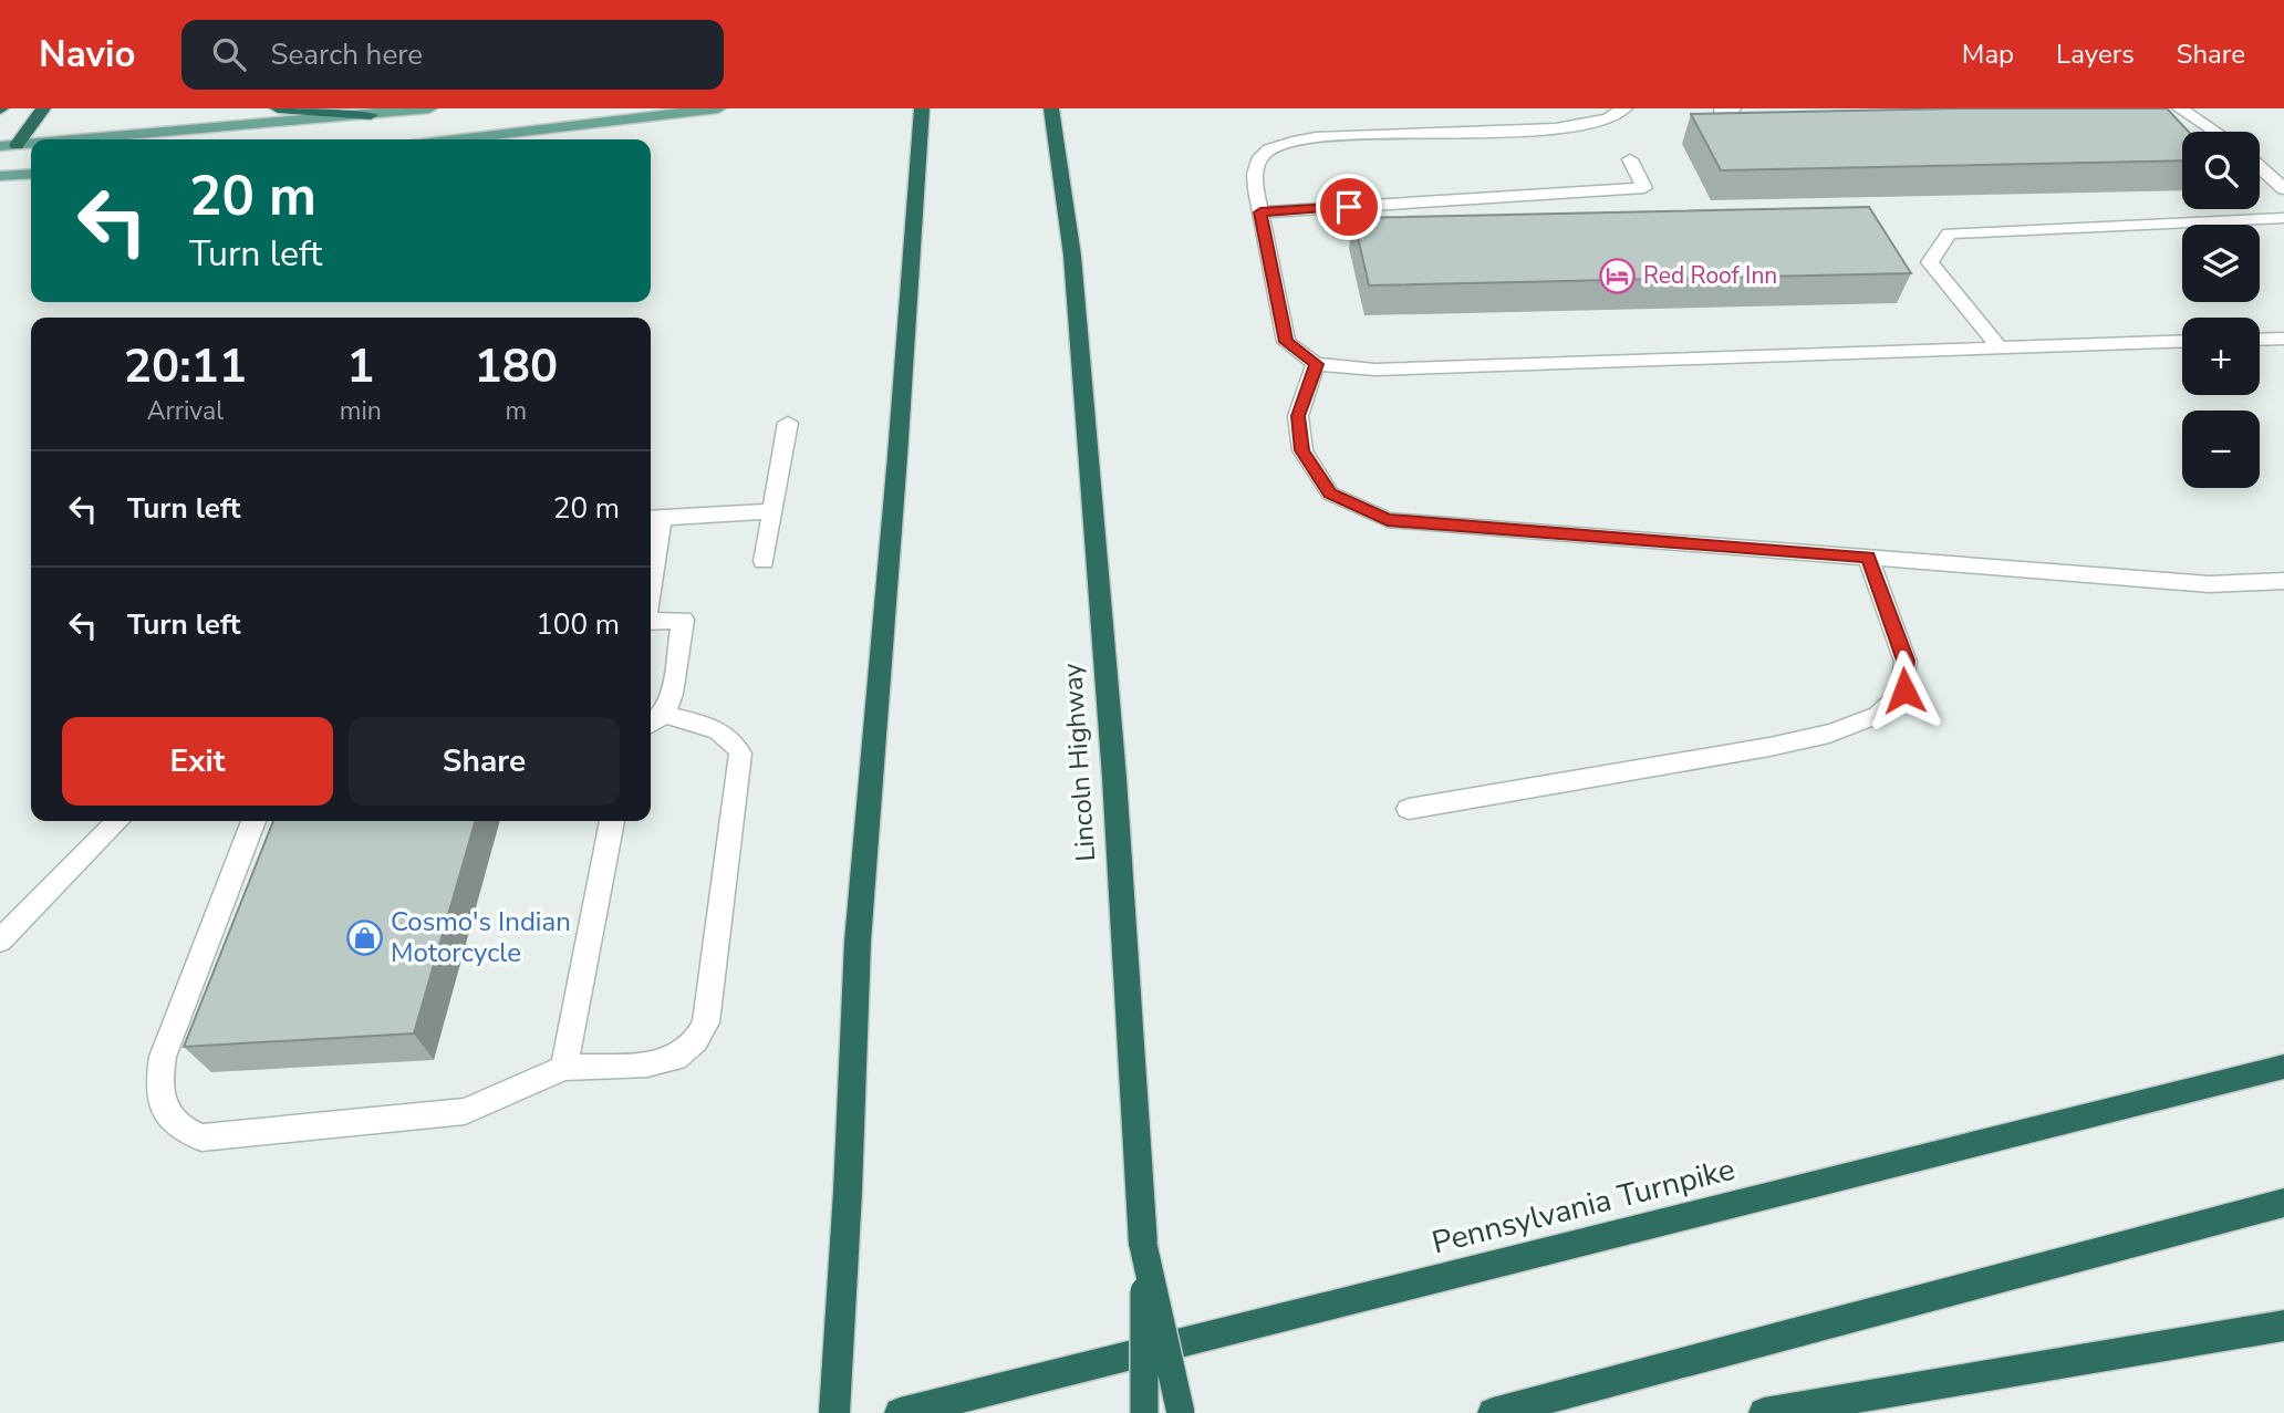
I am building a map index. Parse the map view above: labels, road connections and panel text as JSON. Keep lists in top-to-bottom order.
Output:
{
  "streets": {
    "highway": ["Lincoln Highway", "Pennsylvania Turnpike"]
  },
  "places": {
    "hotel": ["Red Roof Inn"],
    "shop": ["Cosmo's Indian Motorcycle"]
  },
  "page": {
    "header": "Navio",
    "search": "Search here",
    "nav": ["Map", "Layers", "Share"],
    "map_buttons": ["+", "−"],
    "turn": ["20 m", "Turn left"],
    "eta": [
      "20:11",
      "Arrival",
      "1",
      "min",
      "180",
      "m"
    ],
    "list": [
      {
        "name": "Turn left",
        "value": "20 m"
      },
      {
        "name": "Turn left",
        "value": "100 m"
      }
    ],
    "buttons": ["Exit", "Share"]
  }
}
